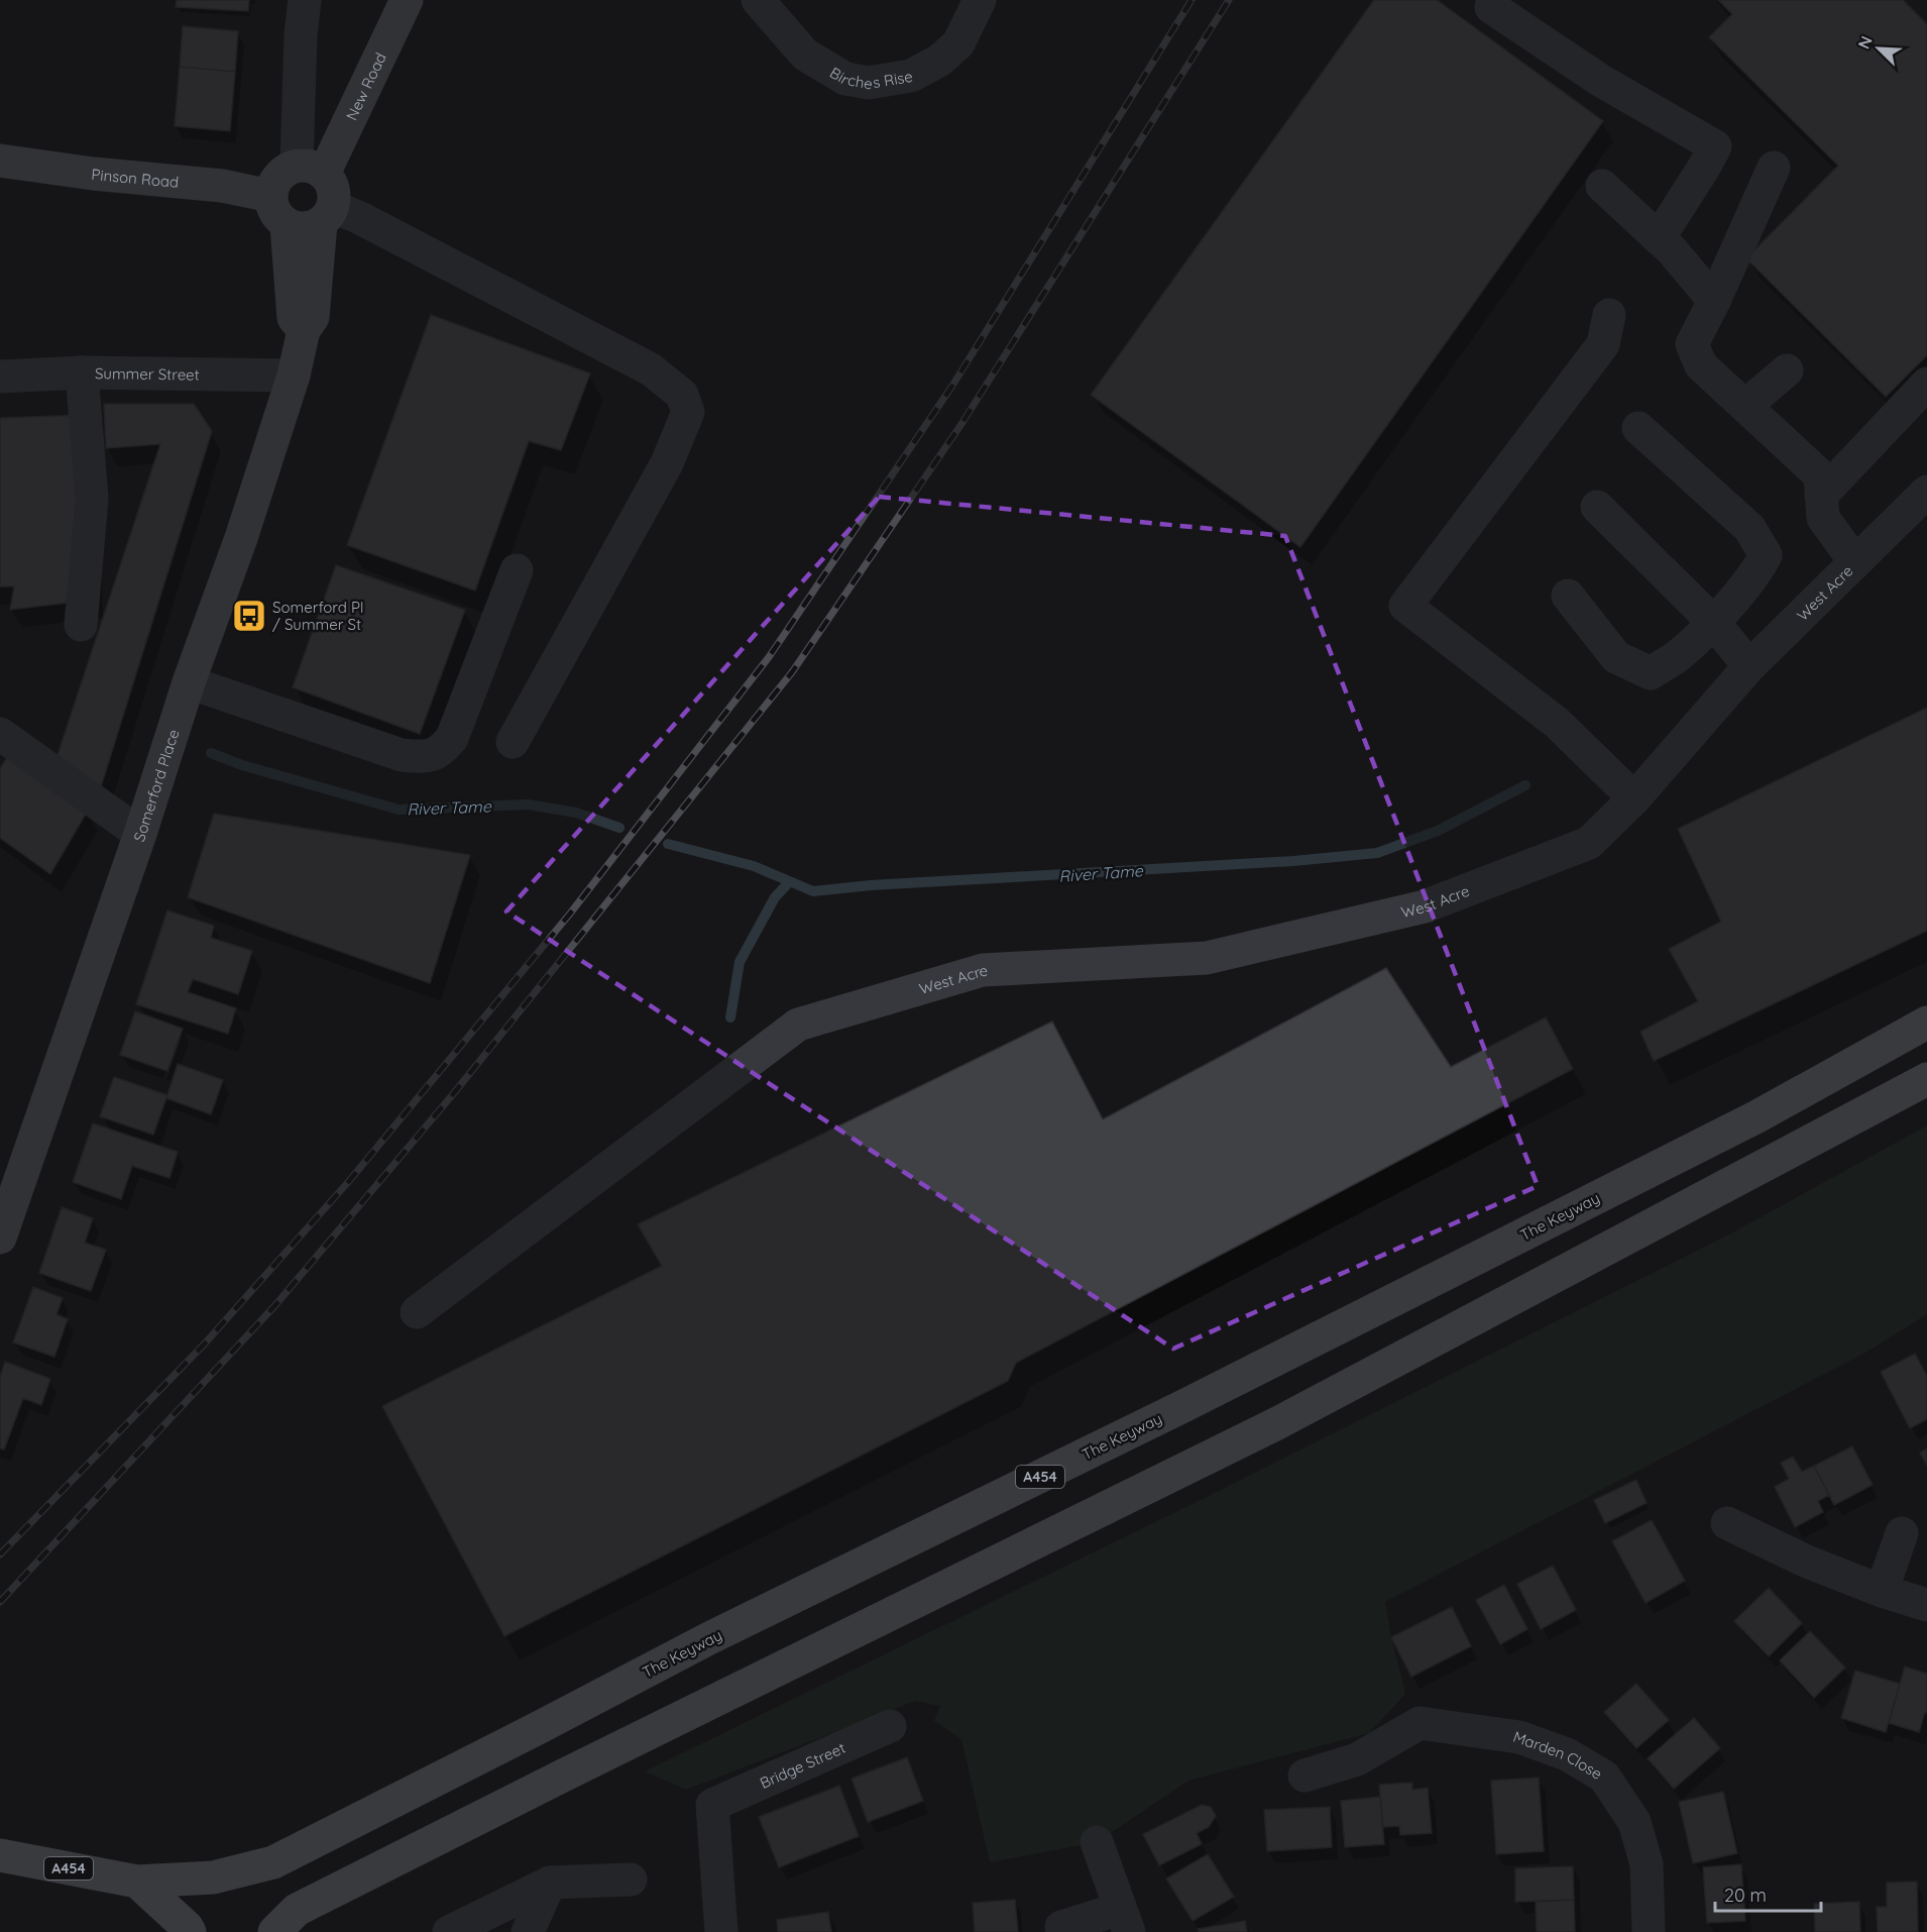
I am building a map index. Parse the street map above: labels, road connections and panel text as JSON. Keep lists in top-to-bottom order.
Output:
{
  "streets": {
    "highway": ["The Keyway", "A454"],
    "main road": ["New Road", "Pinson Road", "Somerford Place"],
    "street": [
      "Birches Rise",
      "Summer Street",
      "West Acre",
      "Marden Close",
      "Bridge Street"
    ]
  },
  "crossings": [
    ["New Road", "Pinson Road"],
    ["New Road", "Somerford Place"],
    ["Pinson Road", "Somerford Place"],
    ["Summer Street", "Somerford Place"],
    ["The Keyway", "A454"]
  ],
  "water": ["River Tame"],
  "places": {
    "bus stop": ["Somerford Pl / Summer St"]
  },
  "scale_bar": "20 m",
  "north": "top left"
}
